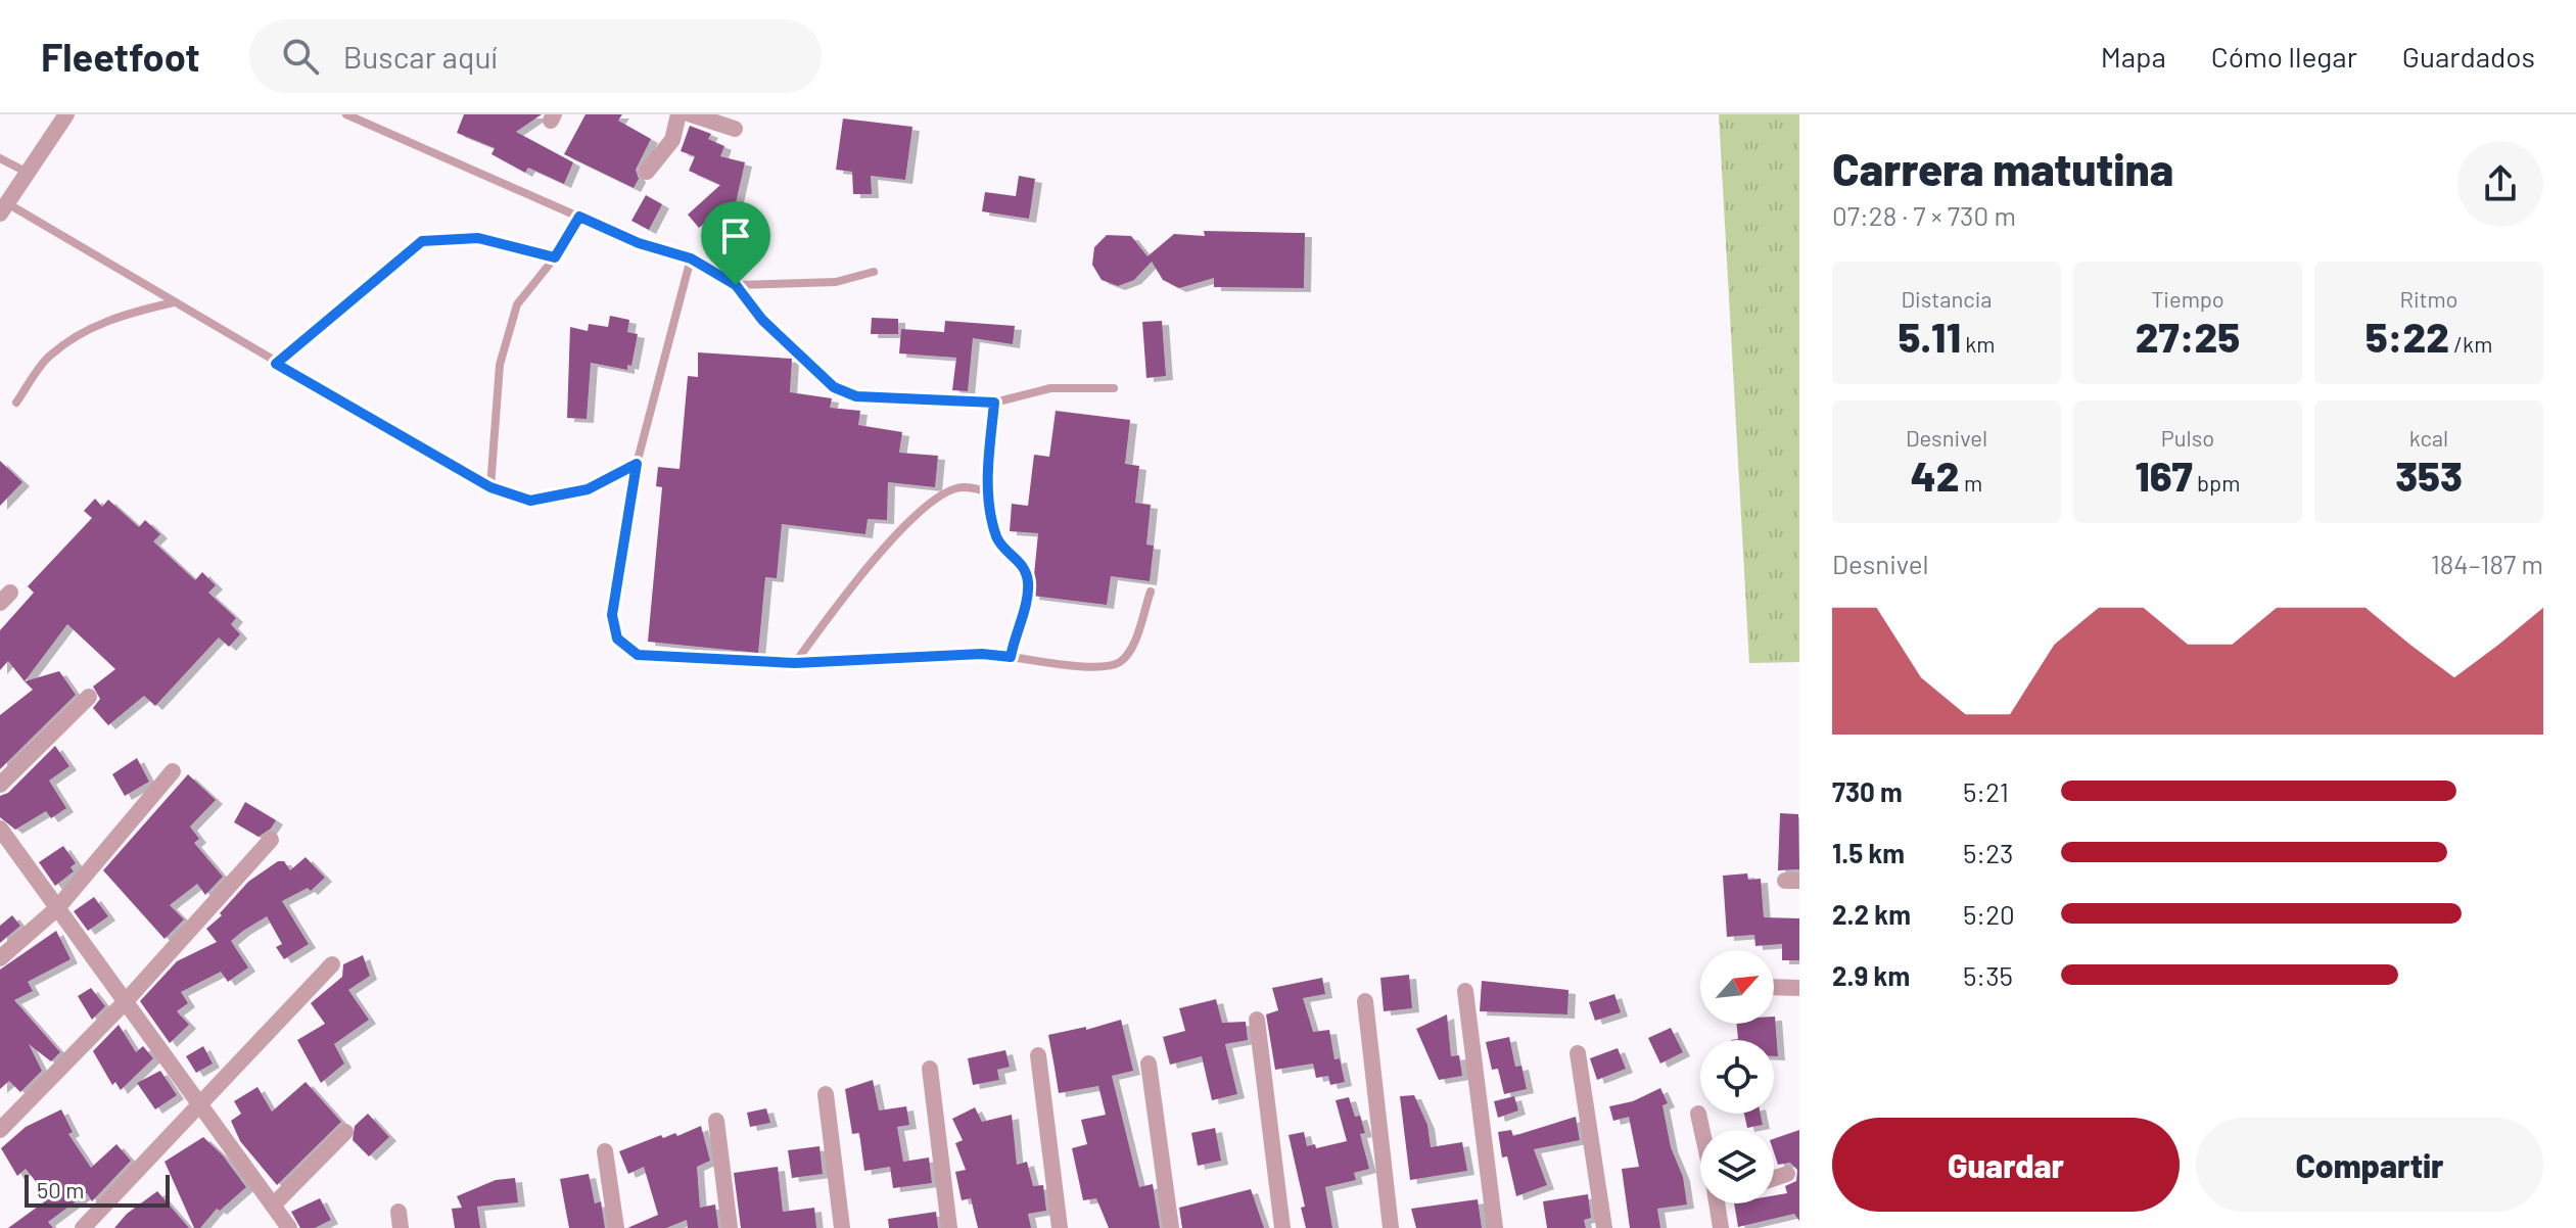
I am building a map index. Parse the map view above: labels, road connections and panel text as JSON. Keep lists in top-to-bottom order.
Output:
{
  "scale_bar": "50 m",
  "north": "top right",
  "page": {
    "header": "Fleetfoot",
    "search": "Buscar aquí",
    "nav": ["Mapa", "Cómo llegar", "Guardados"],
    "heading": ["Carrera matutina", "07:28 · 7 × 730 m"],
    "stats": [
      ["Distancia", "5.11 km"],
      ["Tiempo", "27:25"],
      ["Ritmo", "5:22 /km"],
      ["Desnivel", "42 m"],
      ["Pulso", "167 bpm"],
      ["kcal", "353"]
    ],
    "chart": ["Desnivel", "184–187 m"],
    "list": [
      {
        "name": "730 m",
        "note": "5:21"
      },
      {
        "name": "1.5 km",
        "note": "5:23"
      },
      {
        "name": "2.2 km",
        "note": "5:20"
      },
      {
        "name": "2.9 km",
        "note": "5:35"
      }
    ],
    "buttons": ["Guardar", "Compartir"],
    "scale": "50 m"
  }
}
